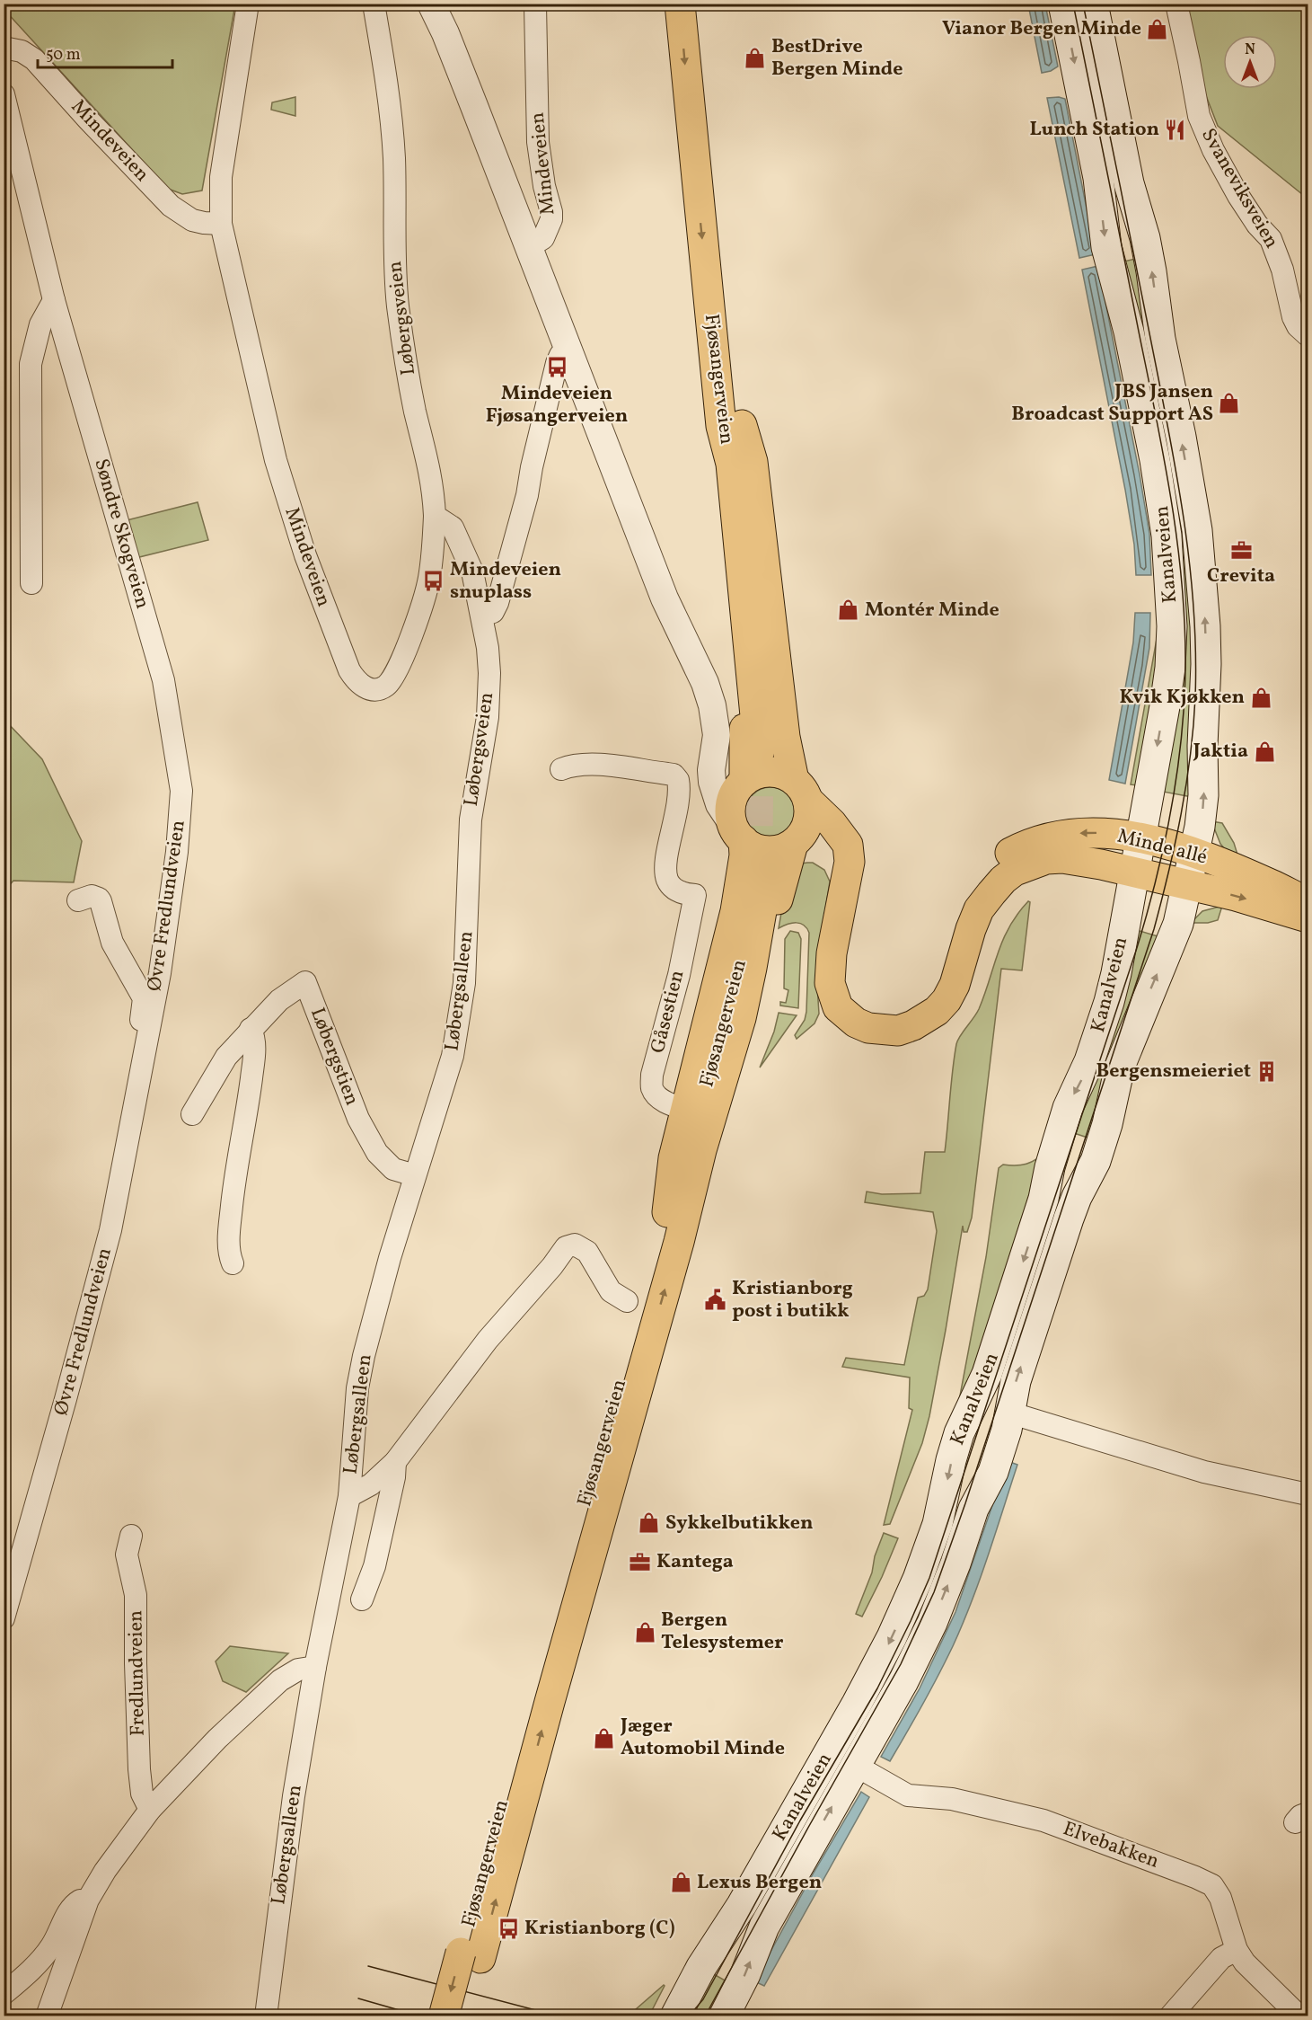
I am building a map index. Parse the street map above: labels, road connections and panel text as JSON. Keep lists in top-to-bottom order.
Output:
{
  "streets": {
    "main road": ["Fjøsangerveien", "Kanalveien", "Minde allé"],
    "street": [
      "Mindeveien",
      "Svaneviksveien",
      "Løbergsveien",
      "Søndre Skogveien",
      "Øvre Fredlundveien",
      "Løbergsalleen",
      "Gåsestien",
      "Løbergstien",
      "Fredlundveien",
      "Elvebakken"
    ]
  },
  "crossings": [
    ["Mindeveien", "Løbergsveien"],
    ["Løbergsveien", "Løbergsalleen"],
    ["Søndre Skogveien", "Øvre Fredlundveien"],
    ["Kanalveien", "Minde allé"],
    ["Kanalveien", "Elvebakken"],
    ["Løbergsalleen", "Løbergstien"]
  ],
  "places": {
    "shop": [
      "Vianor Bergen Minde",
      "BestDrive Bergen Minde",
      "JBS Jansen Broadcast Support AS",
      "Montér Minde",
      "Kvik Kjøkken",
      "Jaktia",
      "Sykkelbutikken",
      "Bergen Telesystemer",
      "Jæger Automobil Minde",
      "Lexus Bergen"
    ],
    "restaurant": ["Lunch Station"],
    "bus stop": ["Mindeveien Fjøsangerveien", "Mindeveien snuplass", "Kristianborg (C)"],
    "office": ["Crevita", "Kantega"],
    "building": ["Bergensmeieriet"],
    "public building": ["Kristianborg post i butikk"]
  },
  "scale_bar": "50 m",
  "north": "top"
}
